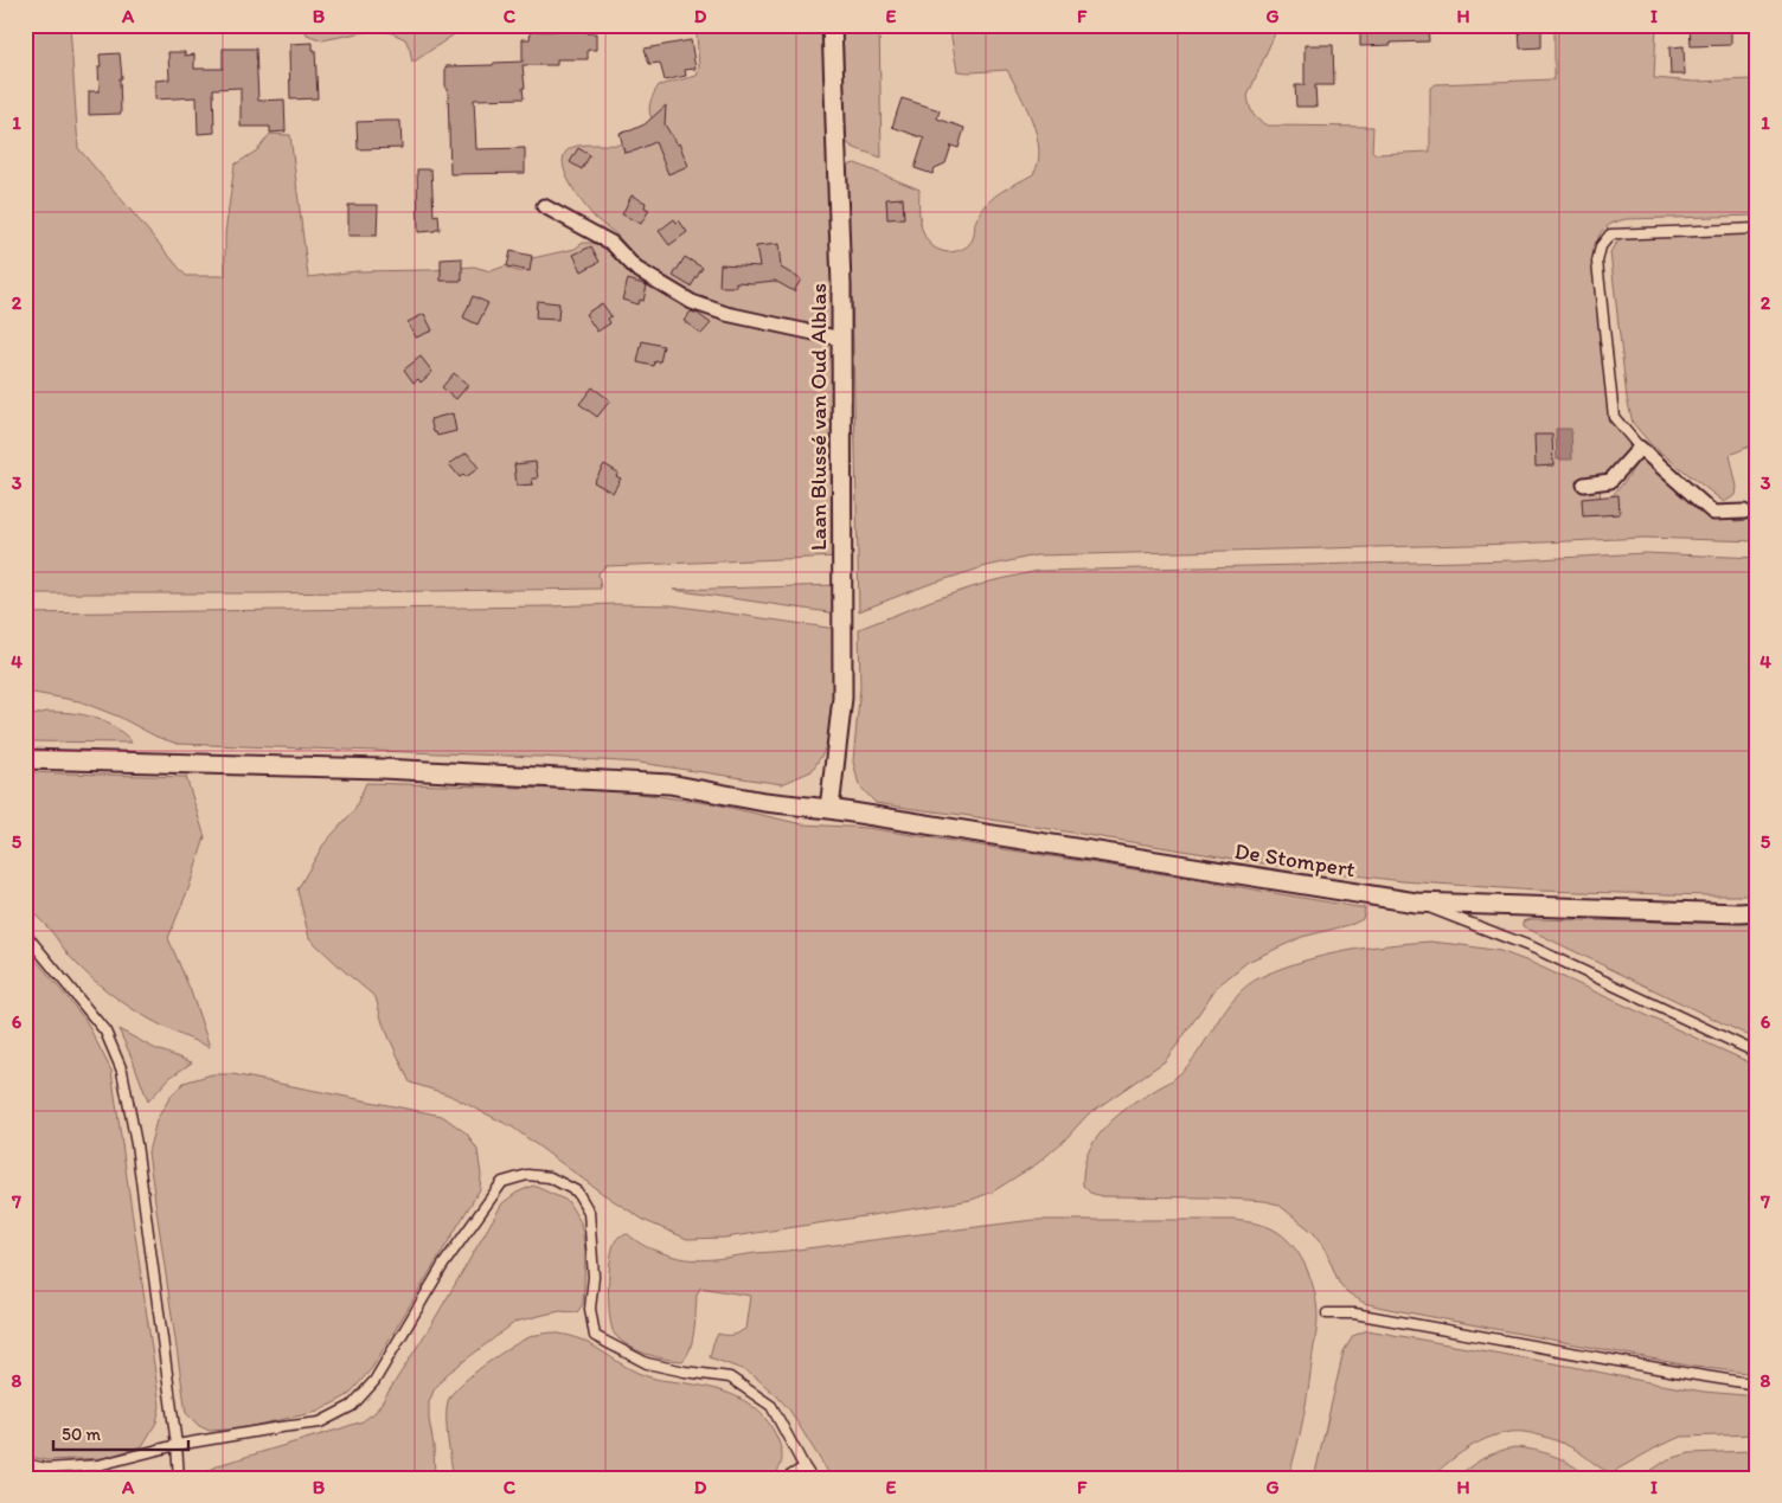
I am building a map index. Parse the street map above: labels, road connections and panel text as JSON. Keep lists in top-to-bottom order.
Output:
{
  "streets": {
    "street": ["Laan Blussé van Oud Alblas", "De Stompert"]
  },
  "crossings": [
    ["Laan Blussé van Oud Alblas", "De Stompert"]
  ],
  "scale_bar": "50 m",
  "grid": {
    "columns": [
      "A",
      "B",
      "C",
      "D",
      "E",
      "F",
      "G",
      "H",
      "I"
    ],
    "rows": [
      "1",
      "2",
      "3",
      "4",
      "5",
      "6",
      "7",
      "8"
    ]
  }
}
